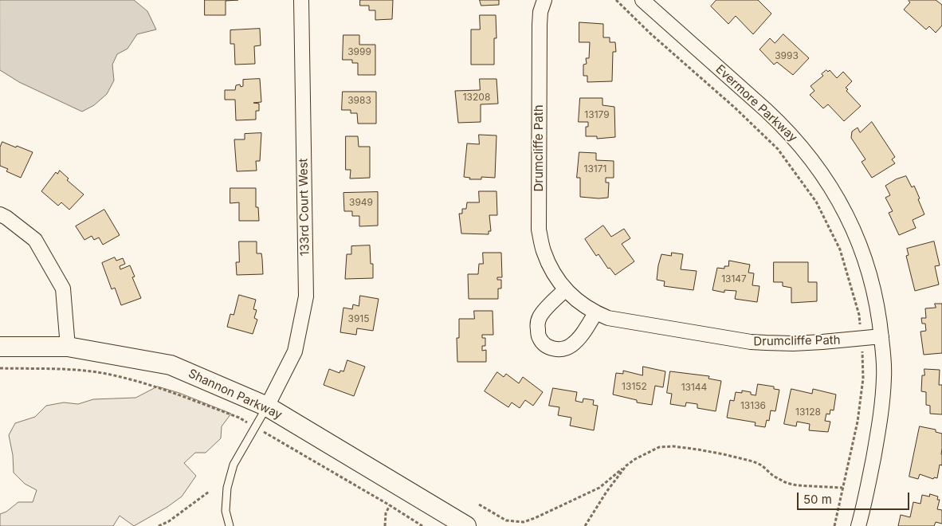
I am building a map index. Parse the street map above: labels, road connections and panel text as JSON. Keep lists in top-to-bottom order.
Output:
{
  "streets": {
    "street": [
      "Evermore Parkway",
      "Drumcliffe Path",
      "133rd Court West",
      "Shannon Parkway"
    ]
  },
  "crossings": [
    ["Evermore Parkway", "Drumcliffe Path"],
    ["133rd Court West", "Shannon Parkway"]
  ],
  "house_numbers": [
    "3999",
    "3993",
    "13208",
    "3983",
    "13179",
    "13171",
    "3949",
    "13147",
    "3915",
    "13152",
    "13144",
    "13136",
    "13128"
  ],
  "scale_bar": "50 m"
}
